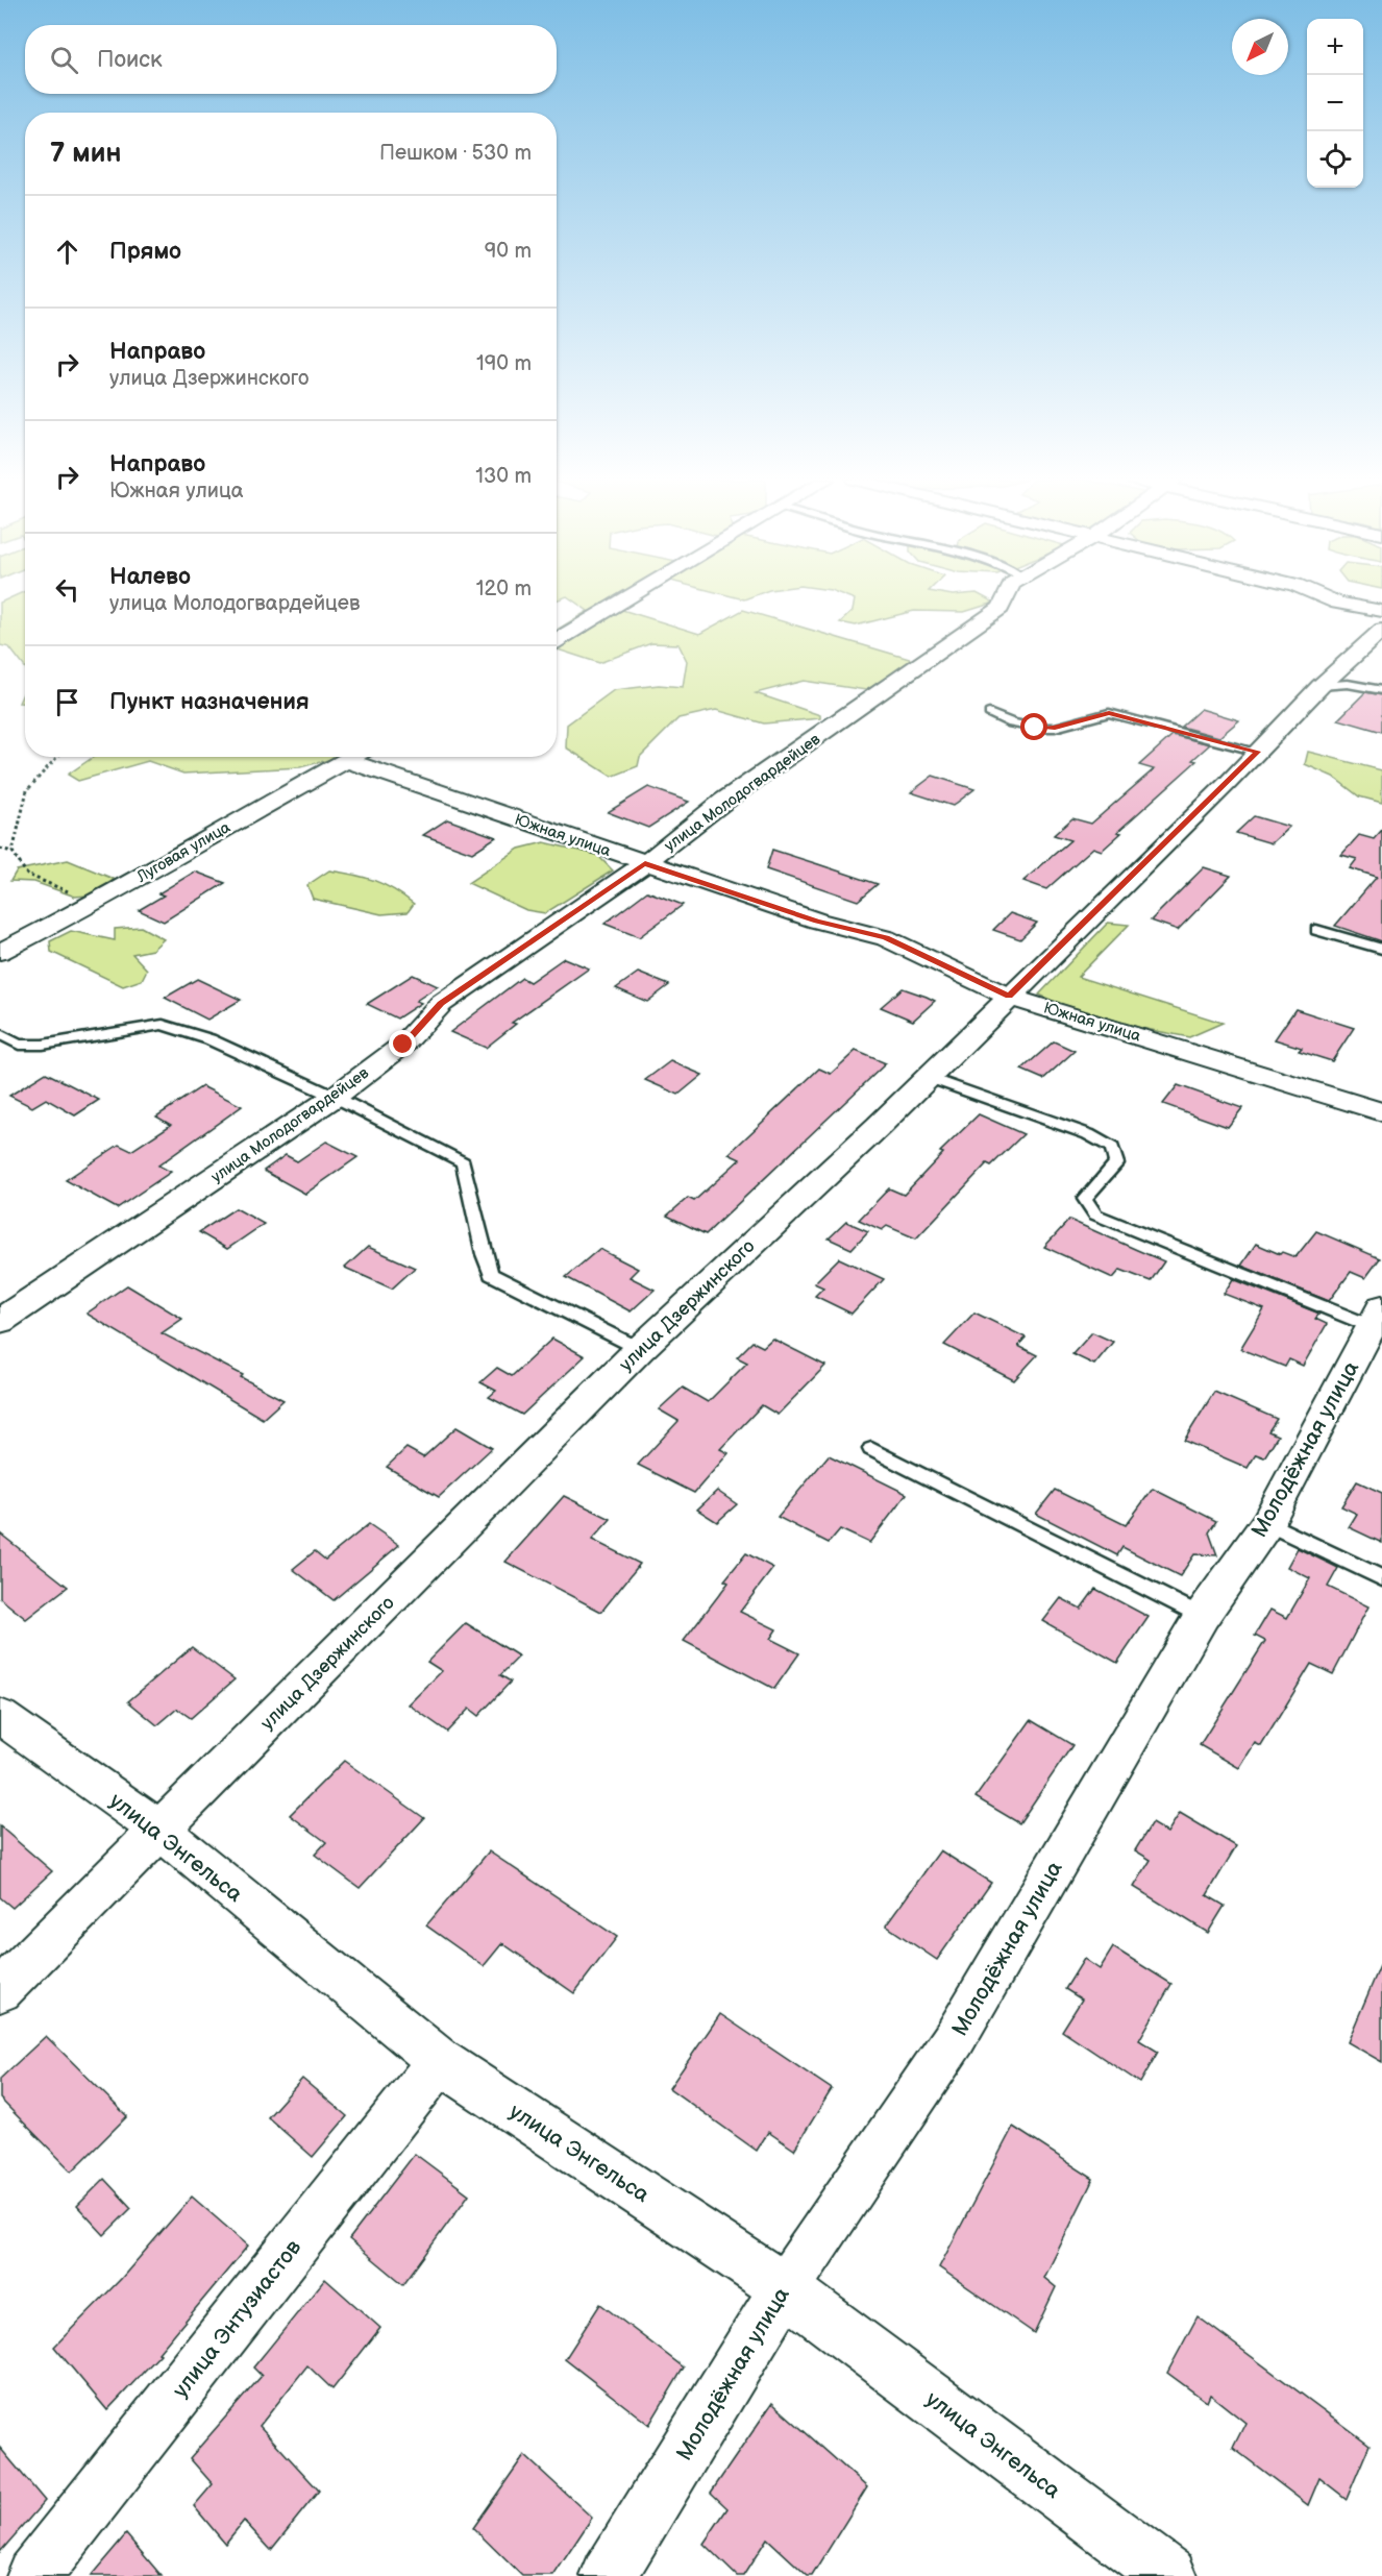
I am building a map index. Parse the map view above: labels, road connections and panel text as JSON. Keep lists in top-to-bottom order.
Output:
{
  "streets": {
    "street": [
      "улица Молодогвардейцев",
      "Южная улица",
      "Луговая улица",
      "улица Дзержинского",
      "Молодёжная улица",
      "улица Энгельса",
      "улица Энтузиастов"
    ]
  },
  "crossings": [
    ["улица Молодогвардейцев", "Южная улица"],
    ["Южная улица", "улица Дзержинского"],
    ["улица Дзержинского", "улица Энгельса"],
    ["Молодёжная улица", "улица Энгельса"],
    ["улица Энгельса", "улица Энтузиастов"]
  ],
  "north": "bottom left",
  "page": {
    "map_buttons": ["+", "−"],
    "search": "Поиск",
    "heading": ["7 мин", "Пешком · 530 m"],
    "list": [
      ["Прямо", "90 m"],
      ["Направо", "улица Дзержинского", "190 m"],
      ["Направо", "Южная улица", "130 m"],
      ["Налево", "улица Молодогвардейцев", "120 m"],
      "Пункт назначения"
    ]
  }
}
